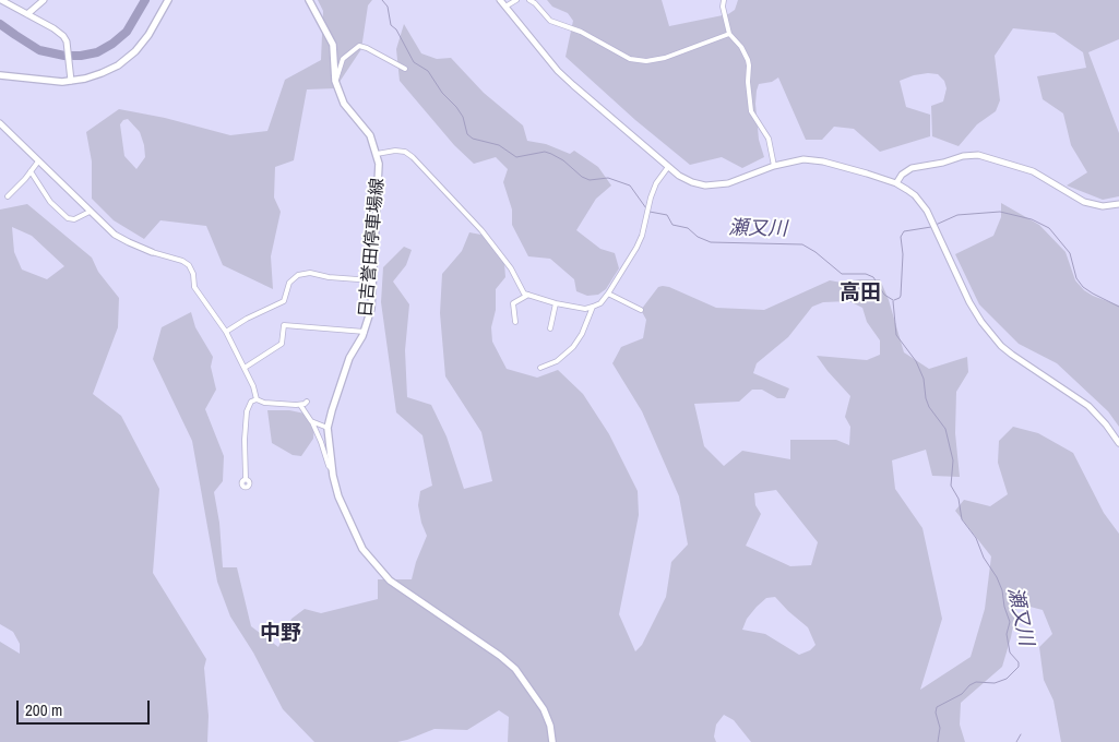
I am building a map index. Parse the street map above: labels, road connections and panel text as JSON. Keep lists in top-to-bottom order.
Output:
{
  "streets": {
    "main road": ["日吉誉田停車場線"]
  },
  "districts": ["高田", "中野"],
  "water": ["瀬又川"],
  "scale_bar": "200 m"
}
